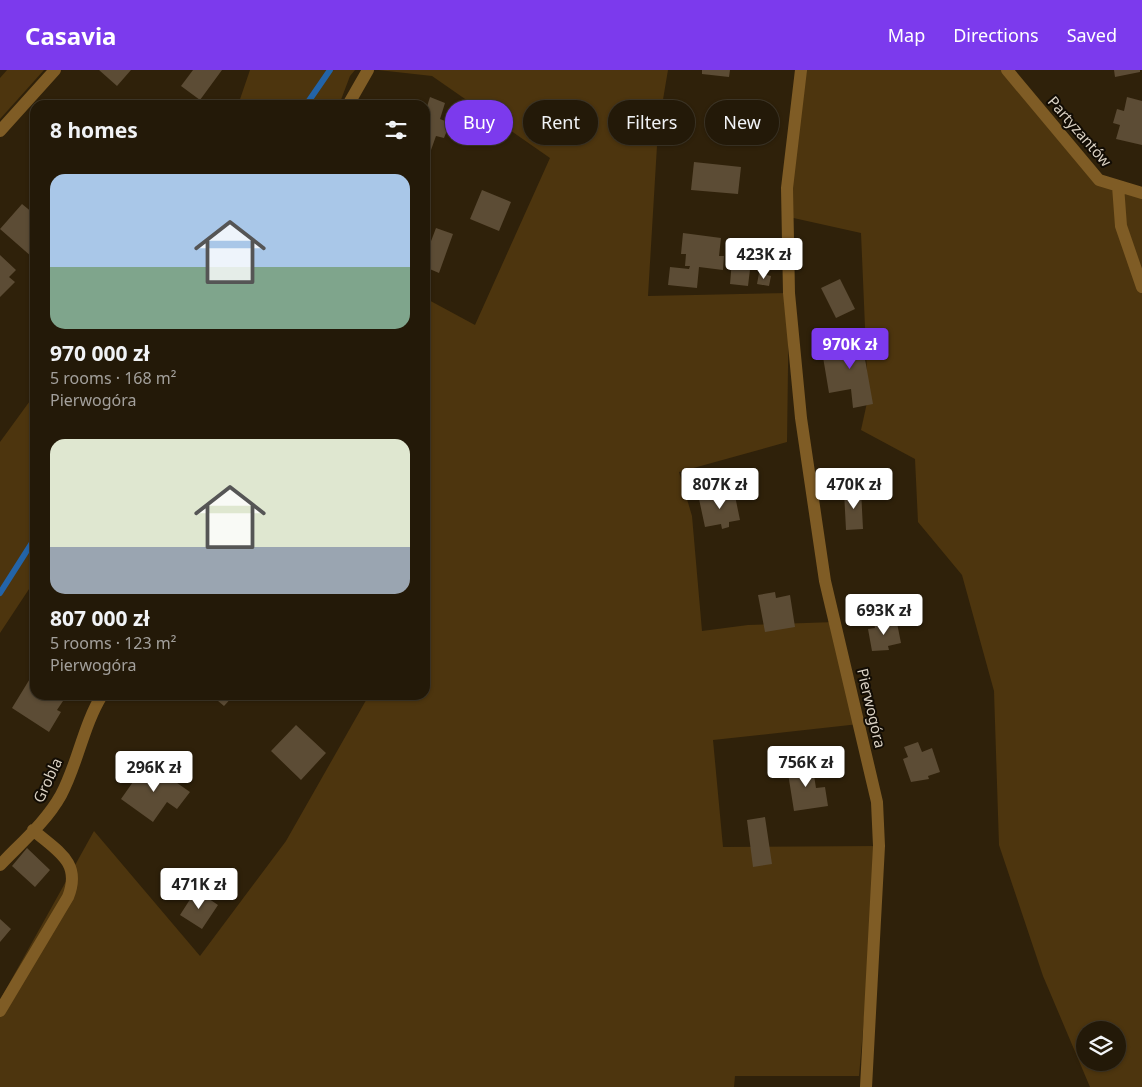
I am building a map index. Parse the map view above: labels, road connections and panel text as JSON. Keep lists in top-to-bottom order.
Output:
{
  "streets": {
    "street": ["Partyzantów", "Pierwogóra", "Grobla"]
  },
  "page": {
    "header": "Casavia",
    "nav": ["Map", "Directions", "Saved"],
    "chip": [
      "Buy",
      "Rent",
      "Filters",
      "New"
    ],
    "heading": "8 homes",
    "list": [
      {
        "name": "970 000 zł",
        "note": "5 rooms · 168 m² · Pierwogóra"
      },
      {
        "name": "807 000 zł",
        "note": "5 rooms · 123 m² · Pierwogóra"
      }
    ],
    "price": [
      "423K zł",
      "970K zł",
      "807K zł",
      "470K zł",
      "693K zł",
      "756K zł",
      "296K zł",
      "471K zł"
    ]
  }
}
